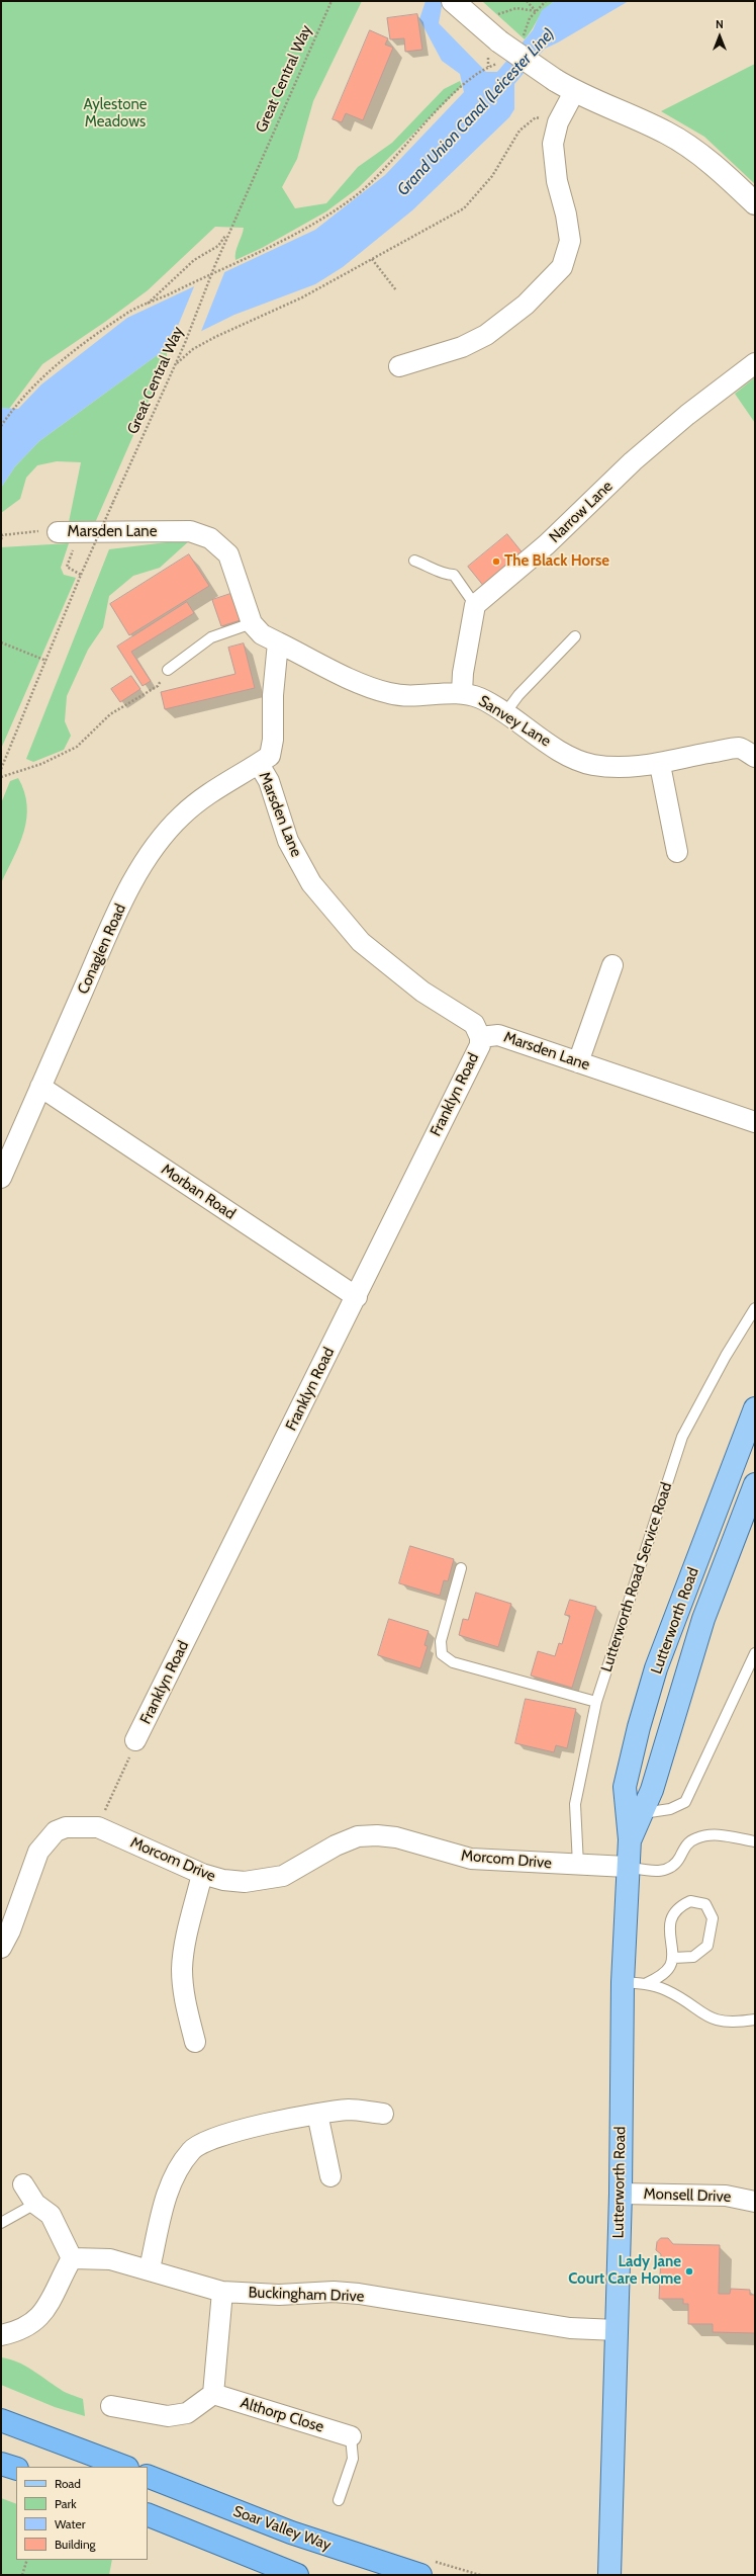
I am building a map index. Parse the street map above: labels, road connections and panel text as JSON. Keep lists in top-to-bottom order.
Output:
{
  "streets": {
    "highway": ["Soar Valley Way"],
    "main road": ["Lutterworth Road"],
    "street": [
      "Narrow Lane",
      "Marsden Lane",
      "Sanvey Lane",
      "Conaglen Road",
      "Franklyn Road",
      "Morban Road",
      "Morcom Drive",
      "Monsell Drive",
      "Buckingham Drive",
      "Althorp Close"
    ],
    "lane": ["Lutterworth Road Service Road"],
    "path": ["Great Central Way"]
  },
  "crossings": [
    ["Marsden Lane", "Sanvey Lane"],
    ["Marsden Lane", "Conaglen Road"],
    ["Marsden Lane", "Franklyn Road"],
    ["Conaglen Road", "Morban Road"],
    ["Franklyn Road", "Morban Road"],
    ["Lutterworth Road Service Road", "Morcom Drive"],
    ["Lutterworth Road", "Morcom Drive"],
    ["Lutterworth Road", "Monsell Drive"],
    ["Lutterworth Road", "Buckingham Drive"]
  ],
  "water": ["Grand Union Canal (Leicester Line)"],
  "parks": ["Aylestone Meadows"],
  "places": ["The Black Horse", "Lady Jane Court Care Home"],
  "legend": [
    "Road",
    "Park",
    "Water",
    "Building"
  ],
  "north": "top"
}
